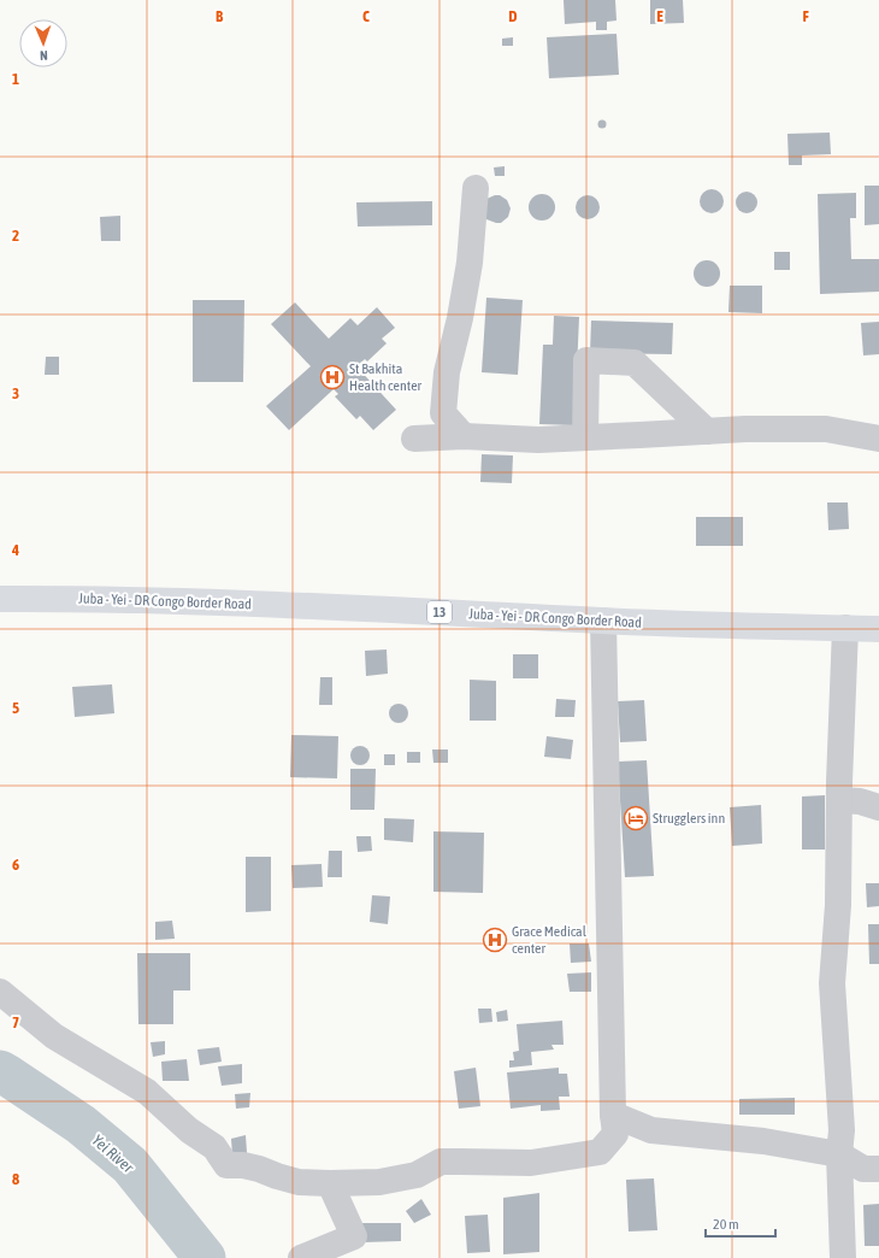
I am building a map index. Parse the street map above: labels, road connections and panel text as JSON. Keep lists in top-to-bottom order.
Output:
{
  "streets": {
    "main road": ["Juba - Yei - DR Congo Border Road", "13"]
  },
  "water": ["Yei River"],
  "places": {
    "hospital": ["St Bakhita Health center", "Grace Medical center"],
    "hotel": ["Strugglers inn"]
  },
  "scale_bar": "20 m",
  "north": "bottom",
  "grid": {
    "columns": [
      "B",
      "C",
      "D",
      "E",
      "F"
    ],
    "rows": [
      "1",
      "2",
      "3",
      "4",
      "5",
      "6",
      "7",
      "8"
    ]
  }
}
